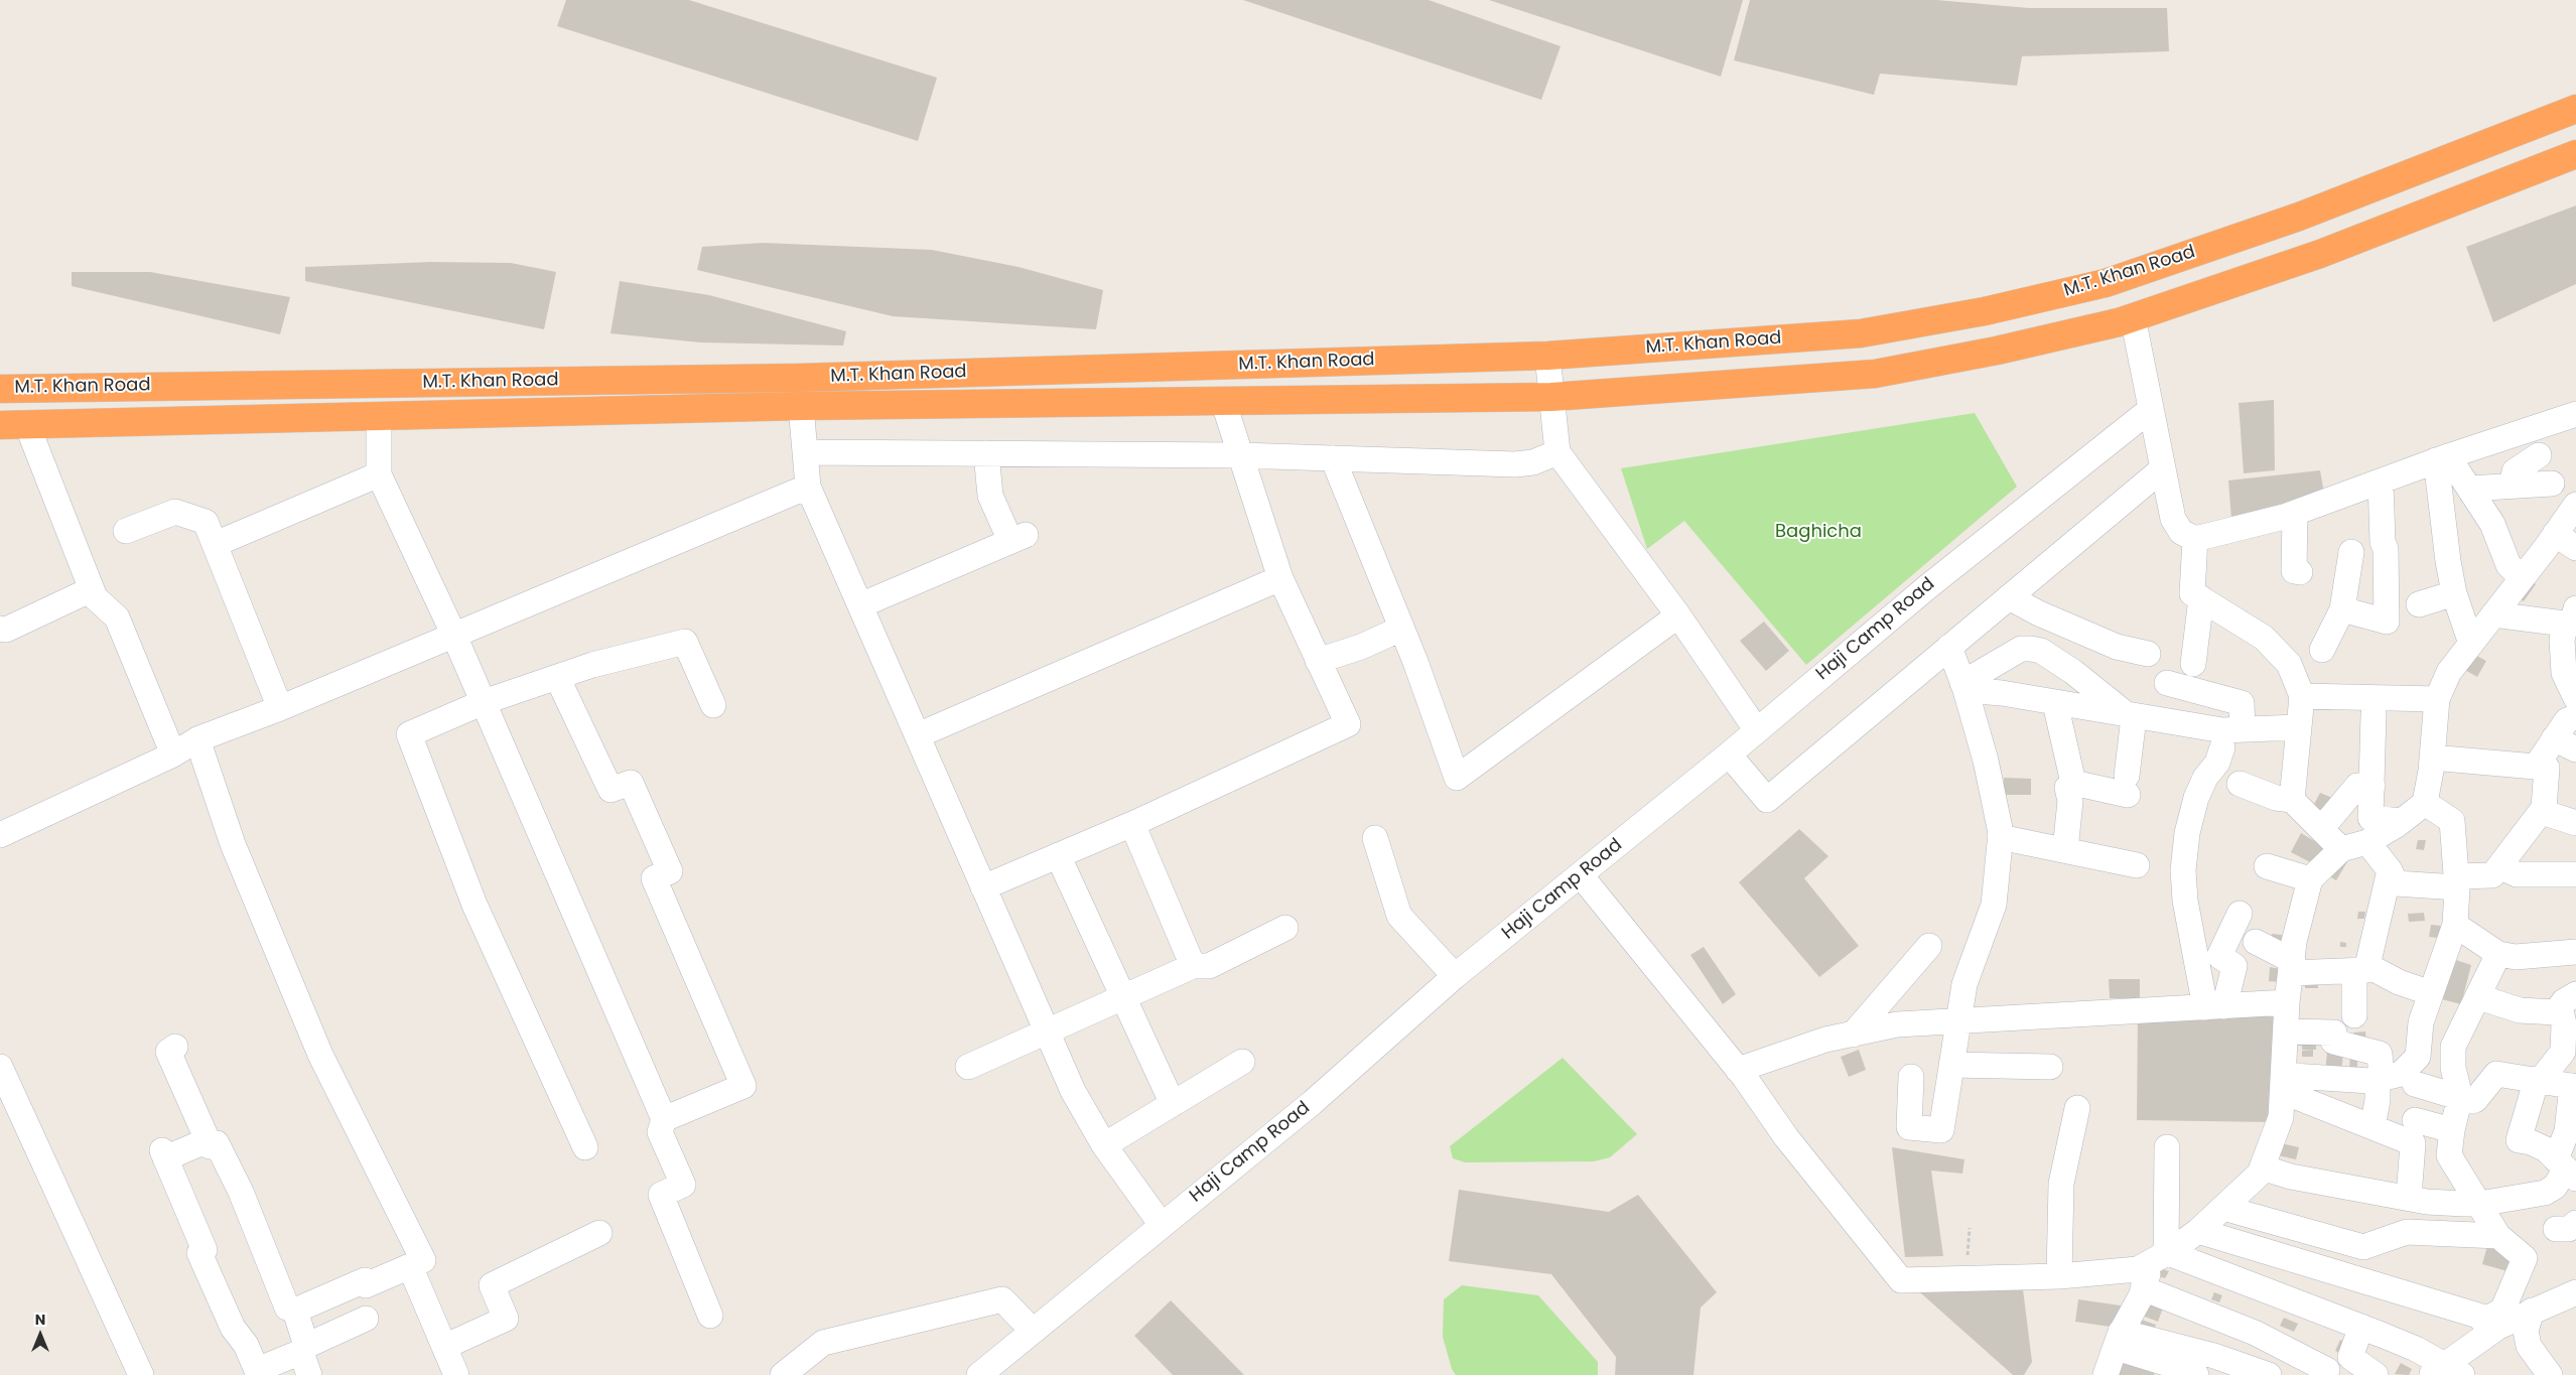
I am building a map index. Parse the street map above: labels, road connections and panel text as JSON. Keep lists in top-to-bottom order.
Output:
{
  "streets": {
    "highway": ["M.T. Khan Road"],
    "street": ["Haji Camp Road"]
  },
  "parks": ["Baghicha"],
  "north": "top"
}
